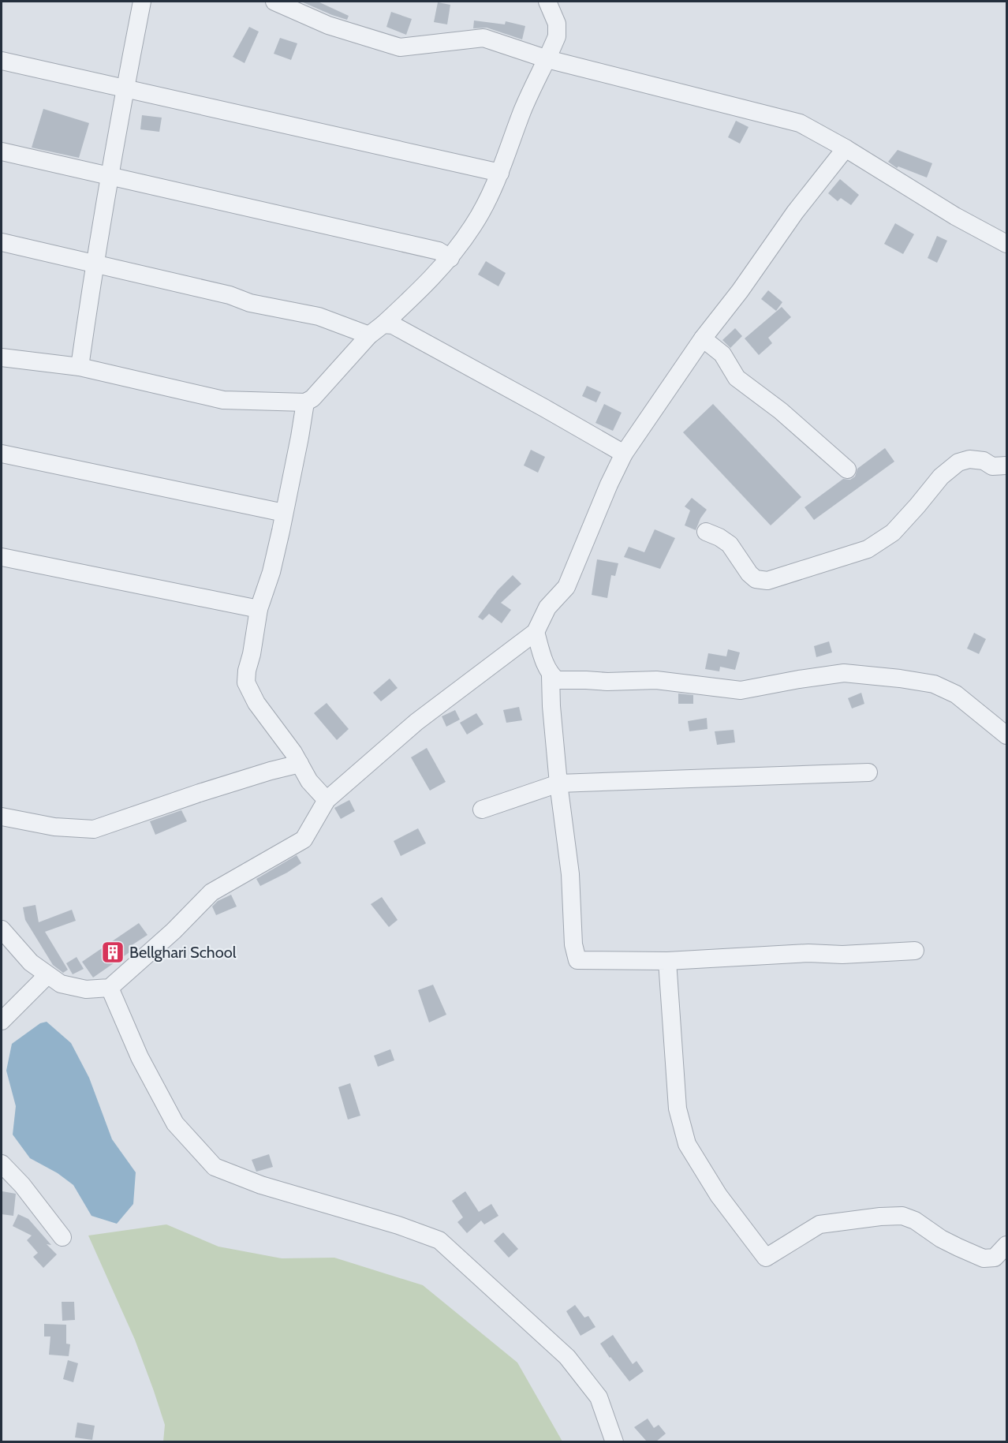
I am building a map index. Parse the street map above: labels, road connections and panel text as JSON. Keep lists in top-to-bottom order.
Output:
{
  "places": {
    "building": ["Bellghari School"]
  }
}
